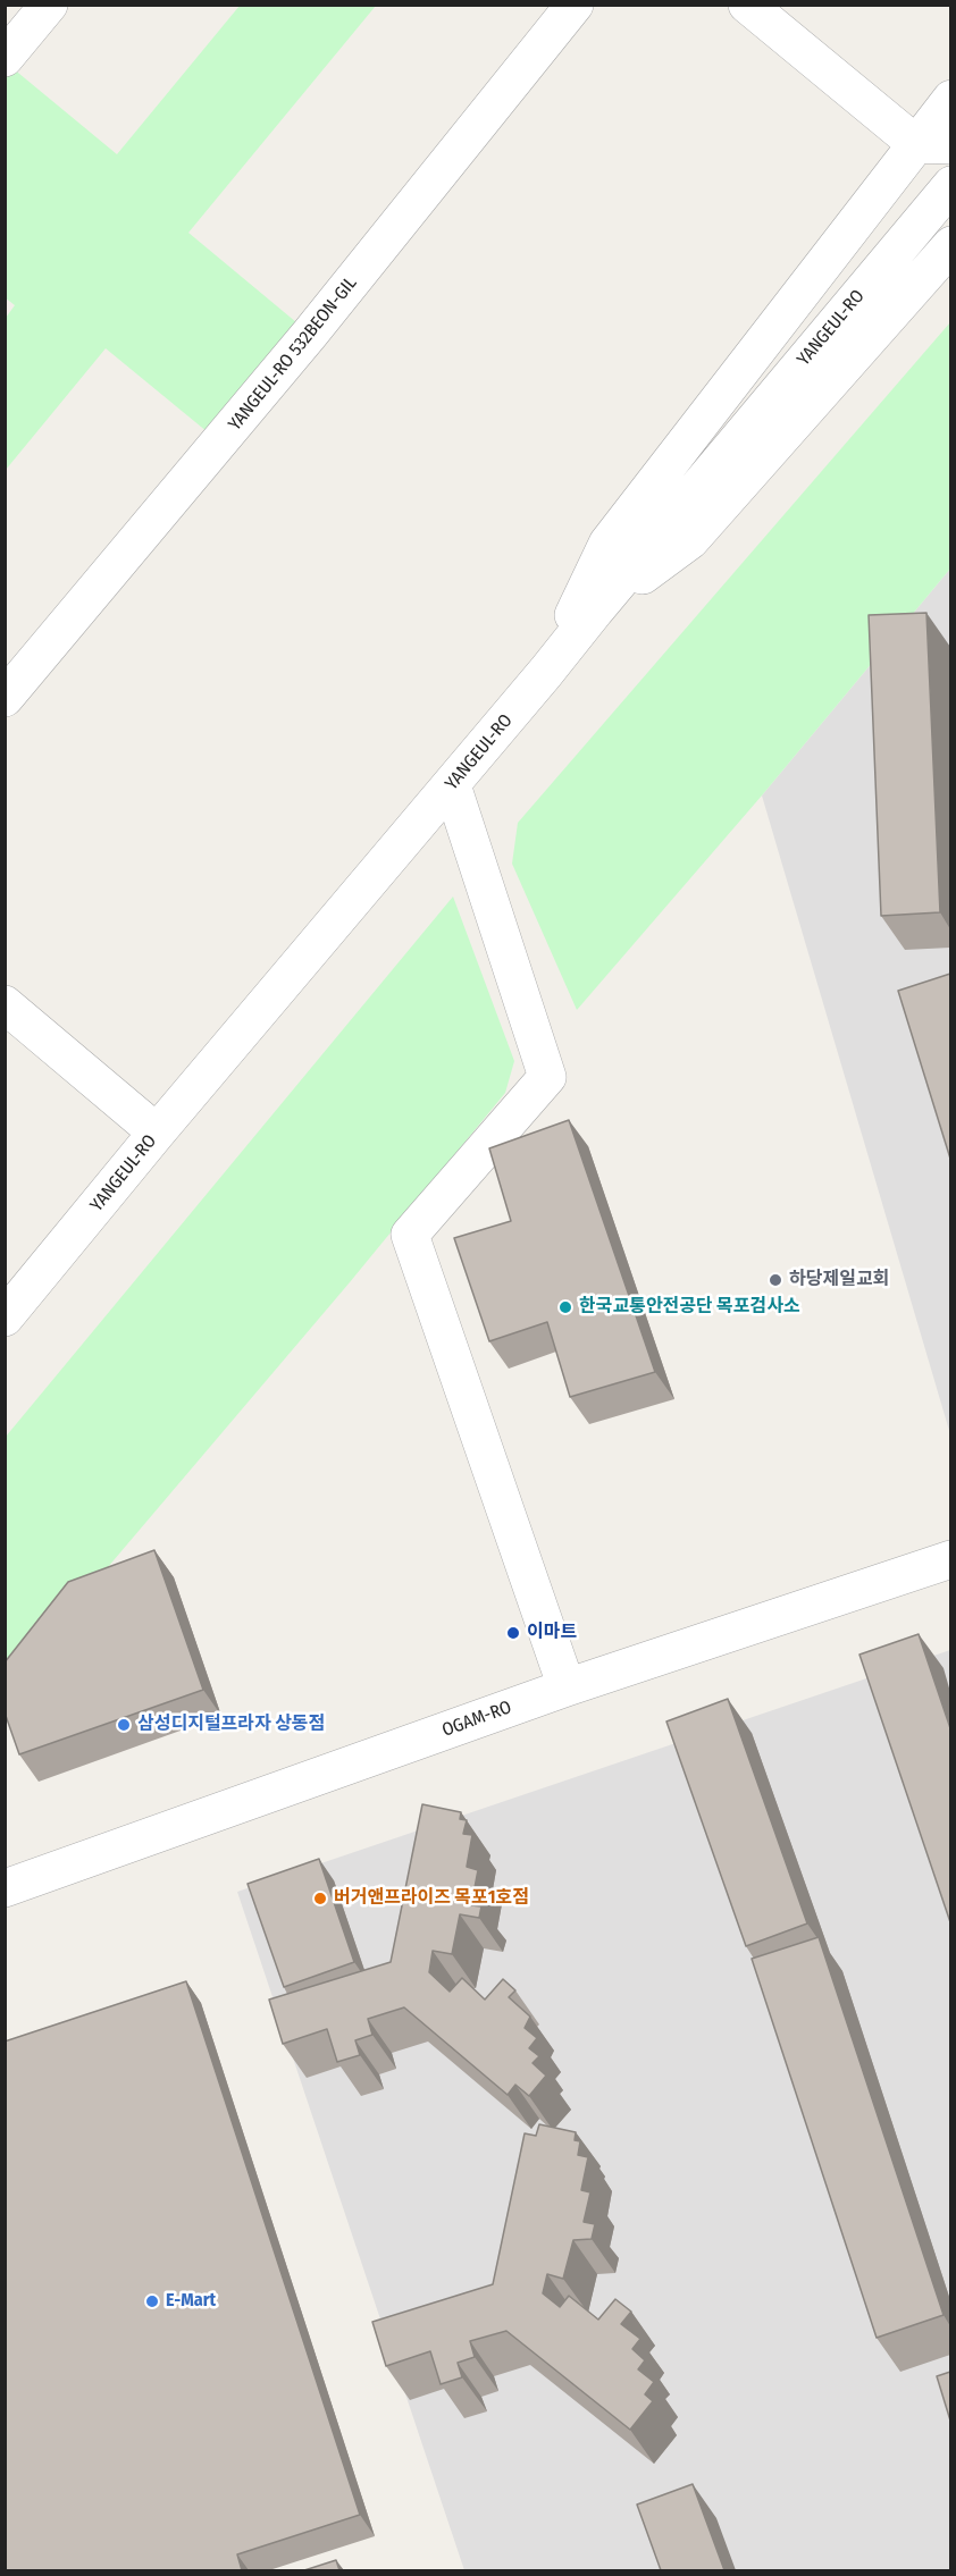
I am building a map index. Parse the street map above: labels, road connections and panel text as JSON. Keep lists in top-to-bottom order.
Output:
{
  "streets": {
    "street": ["YANGEUL-RO", "YANGEUL-RO 532BEON-GIL", "OGAM-RO"]
  },
  "places": [
    "하당제일교회",
    "한국교통안전공단 목포검사소",
    "이마트",
    "삼성디지털프라자 상동점",
    "버거앤프라이즈 목포1호점",
    "E-Mart"
  ]
}
